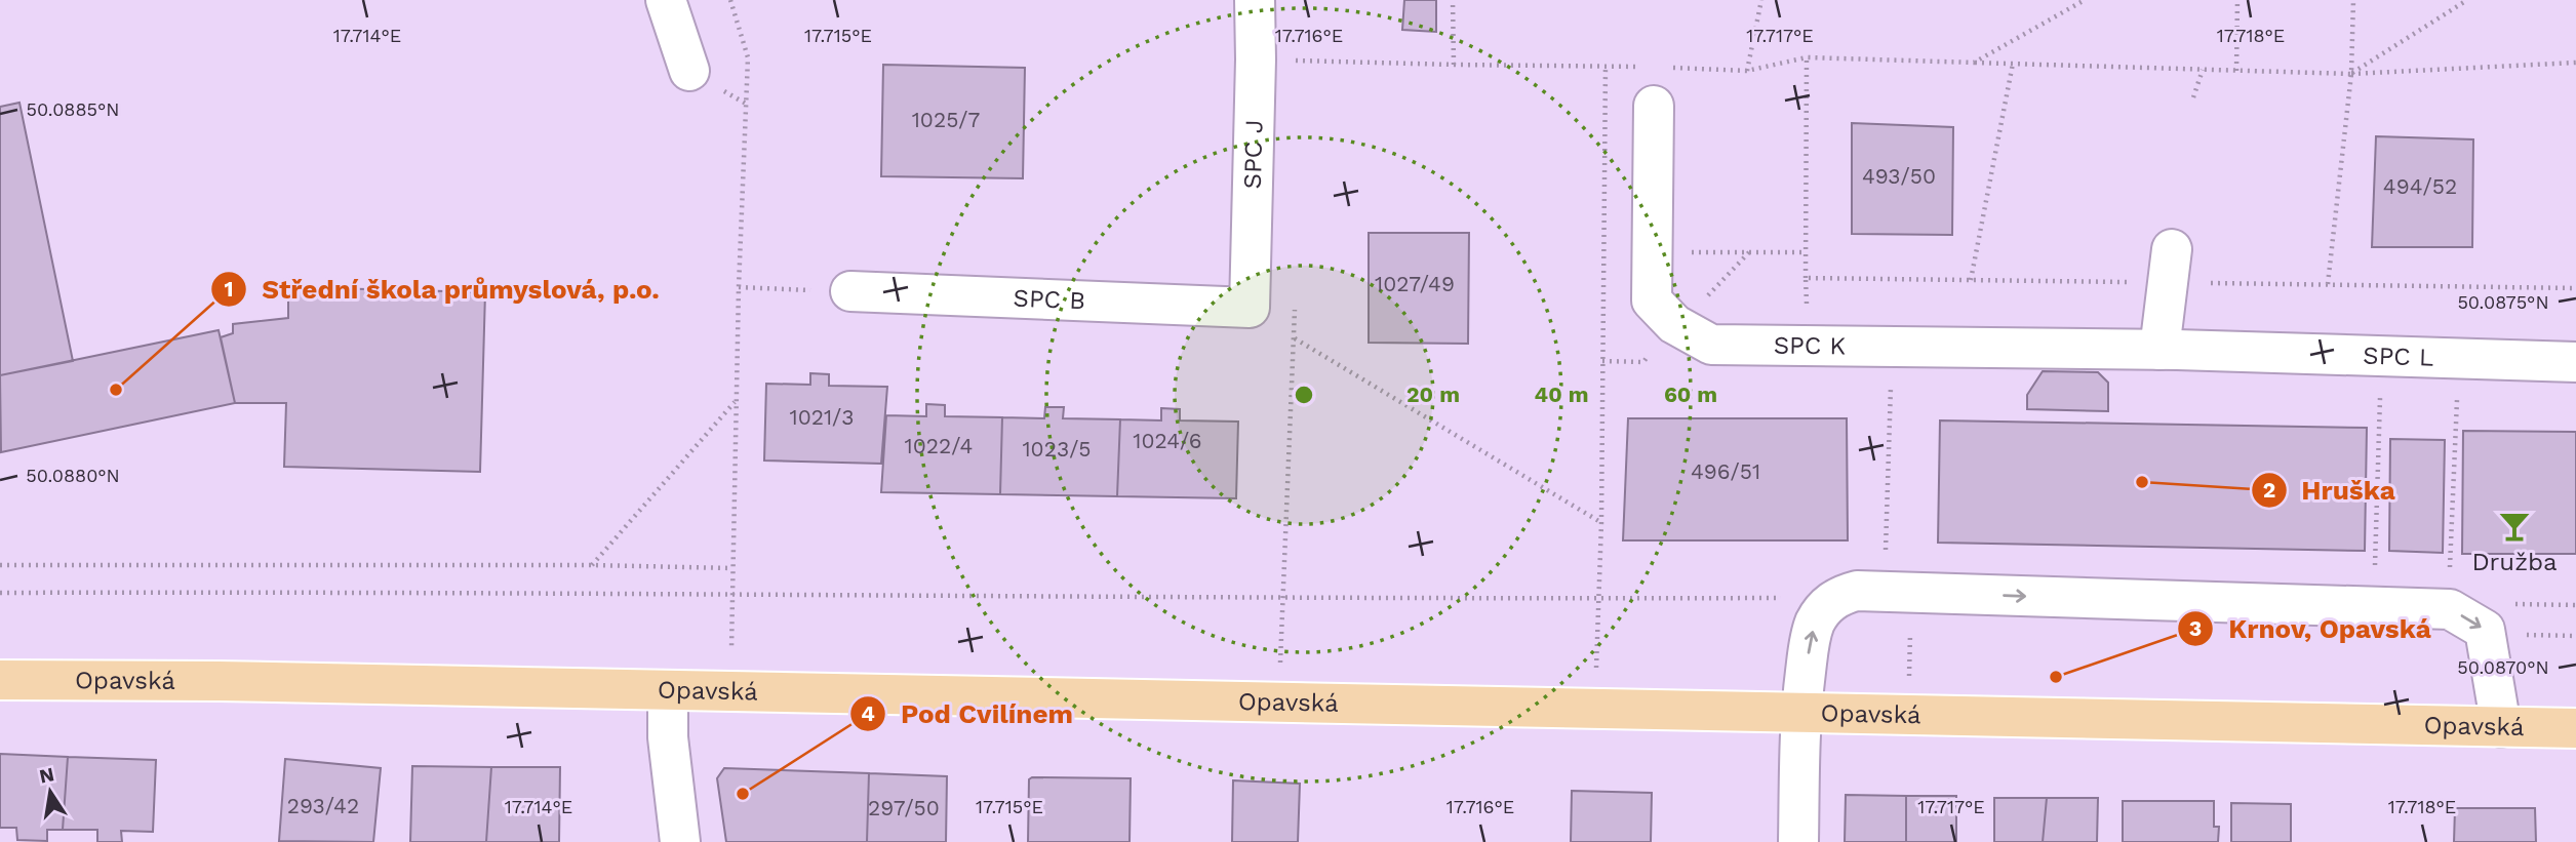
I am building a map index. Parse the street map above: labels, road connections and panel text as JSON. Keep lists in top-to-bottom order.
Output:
{
  "streets": {
    "main road": ["Opavská"],
    "street": [
      "SPC J",
      "SPC B",
      "SPC K",
      "SPC L"
    ]
  },
  "crossings": [
    ["SPC J", "SPC B"],
    ["SPC K", "SPC L"]
  ],
  "places": {
    "other": [
      "Střední škola průmyslová, p.o.",
      "Hruška",
      "Krnov, Opavská",
      "Pod Cvilínem"
    ],
    "bar": ["Družba"]
  },
  "house_numbers": [
    "1025/7",
    "493/50",
    "494/52",
    "1027/49",
    "1021/3",
    "1024/6",
    "1022/4",
    "1023/5",
    "496/51",
    "293/42",
    "297/50"
  ],
  "north": "top",
  "coordinates": [
    "17.714°E",
    "17.715°E",
    "17.716°E",
    "17.717°E",
    "17.718°E",
    "50.0885°N",
    "50.0875°N",
    "50.0880°N",
    "50.0870°N"
  ],
  "rings": ["20 m", "40 m", "60 m"]
}
